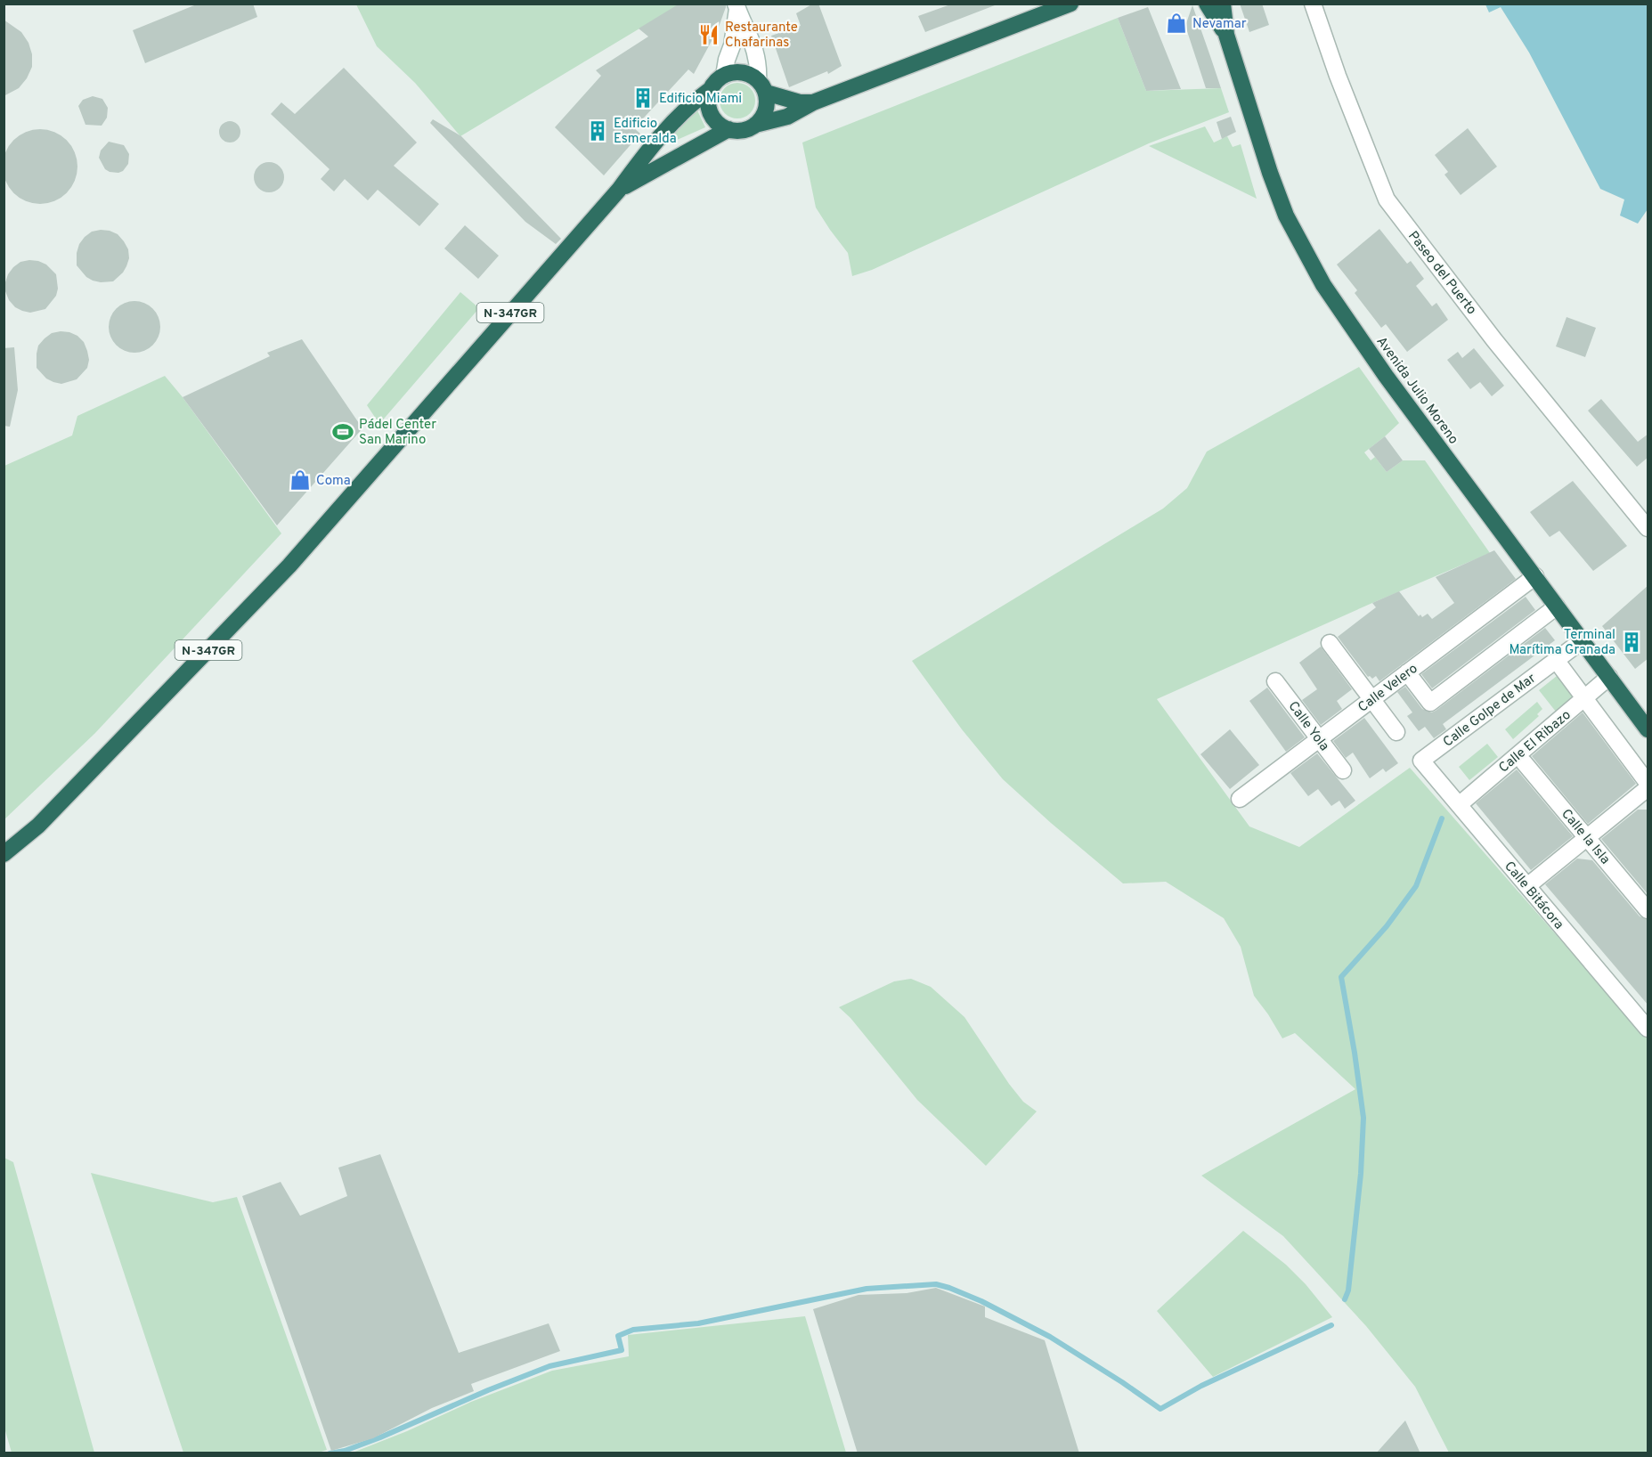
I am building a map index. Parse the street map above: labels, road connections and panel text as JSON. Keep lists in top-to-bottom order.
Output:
{
  "streets": {
    "highway": ["N-347GR", "Avenida Julio Moreno"],
    "street": [
      "Paseo del Puerto",
      "Calle Velero",
      "Calle Golpe de Mar",
      "Calle Yola",
      "Calle El Ribazo",
      "Calle la Isla",
      "Calle Bitácora"
    ]
  },
  "crossings": [
    ["Avenida Julio Moreno", "Calle Velero"],
    ["Avenida Julio Moreno", "Calle Golpe de Mar"],
    ["Avenida Julio Moreno", "Calle El Ribazo"],
    ["Calle Velero", "Calle Yola"],
    ["Calle Golpe de Mar", "Calle Bitácora"],
    ["Calle El Ribazo", "Calle Bitácora"]
  ],
  "places": {
    "shop": ["Nevamar", "Coma"],
    "restaurant": ["Restaurante Chafarinas"],
    "building": ["Edificio Miami", "Edificio Esmeralda", "Terminal Marítima Granada"],
    "sports": ["Pádel Center San Marino"]
  }
}
